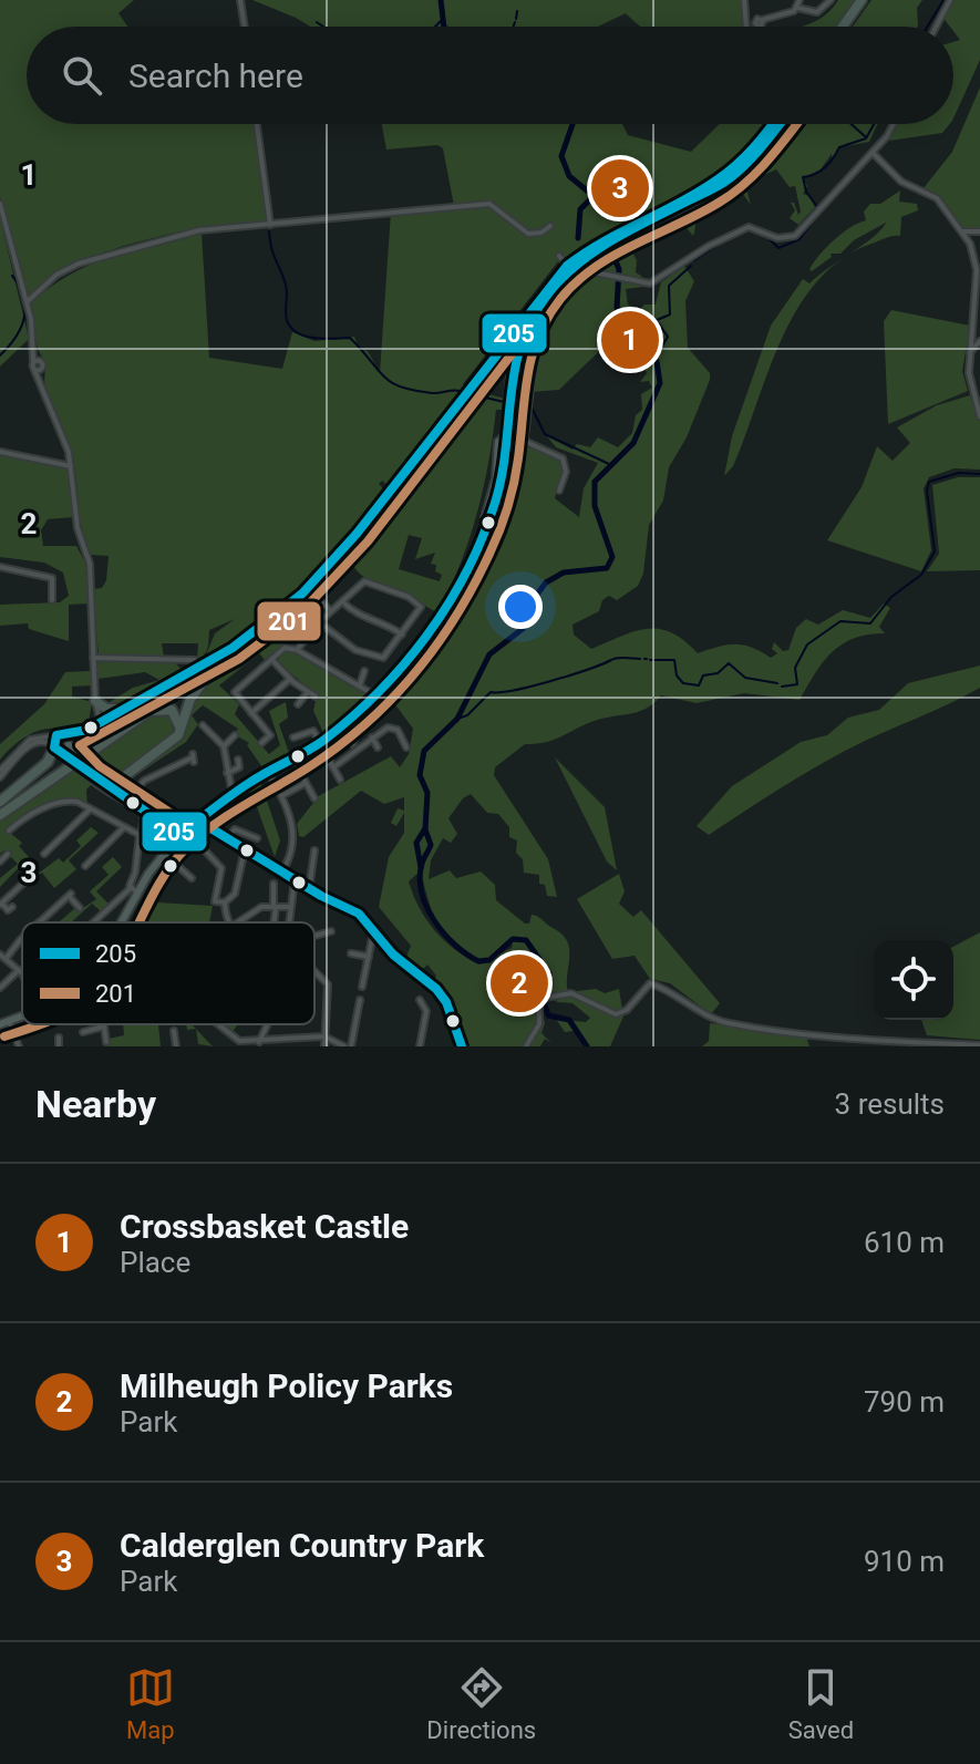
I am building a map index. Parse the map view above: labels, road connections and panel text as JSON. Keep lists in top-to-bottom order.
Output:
{
  "lines": ["transit line 205", "transit line 201"],
  "legend": ["205", "201"],
  "page": {
    "search": "Search here",
    "pins": ["3", "1", "2"],
    "heading": ["Nearby", "3 results"],
    "list": [
      {
        "mark": "1",
        "name": "Crossbasket Castle",
        "note": "Place",
        "value": "610 m"
      },
      {
        "mark": "2",
        "name": "Milheugh Policy Parks",
        "note": "Park",
        "value": "790 m"
      },
      {
        "mark": "3",
        "name": "Calderglen Country Park",
        "note": "Park",
        "value": "910 m"
      }
    ],
    "nav": ["Map", "Directions", "Saved"]
  },
  "grid": {
    "rows": ["1", "2", "3"]
  }
}
